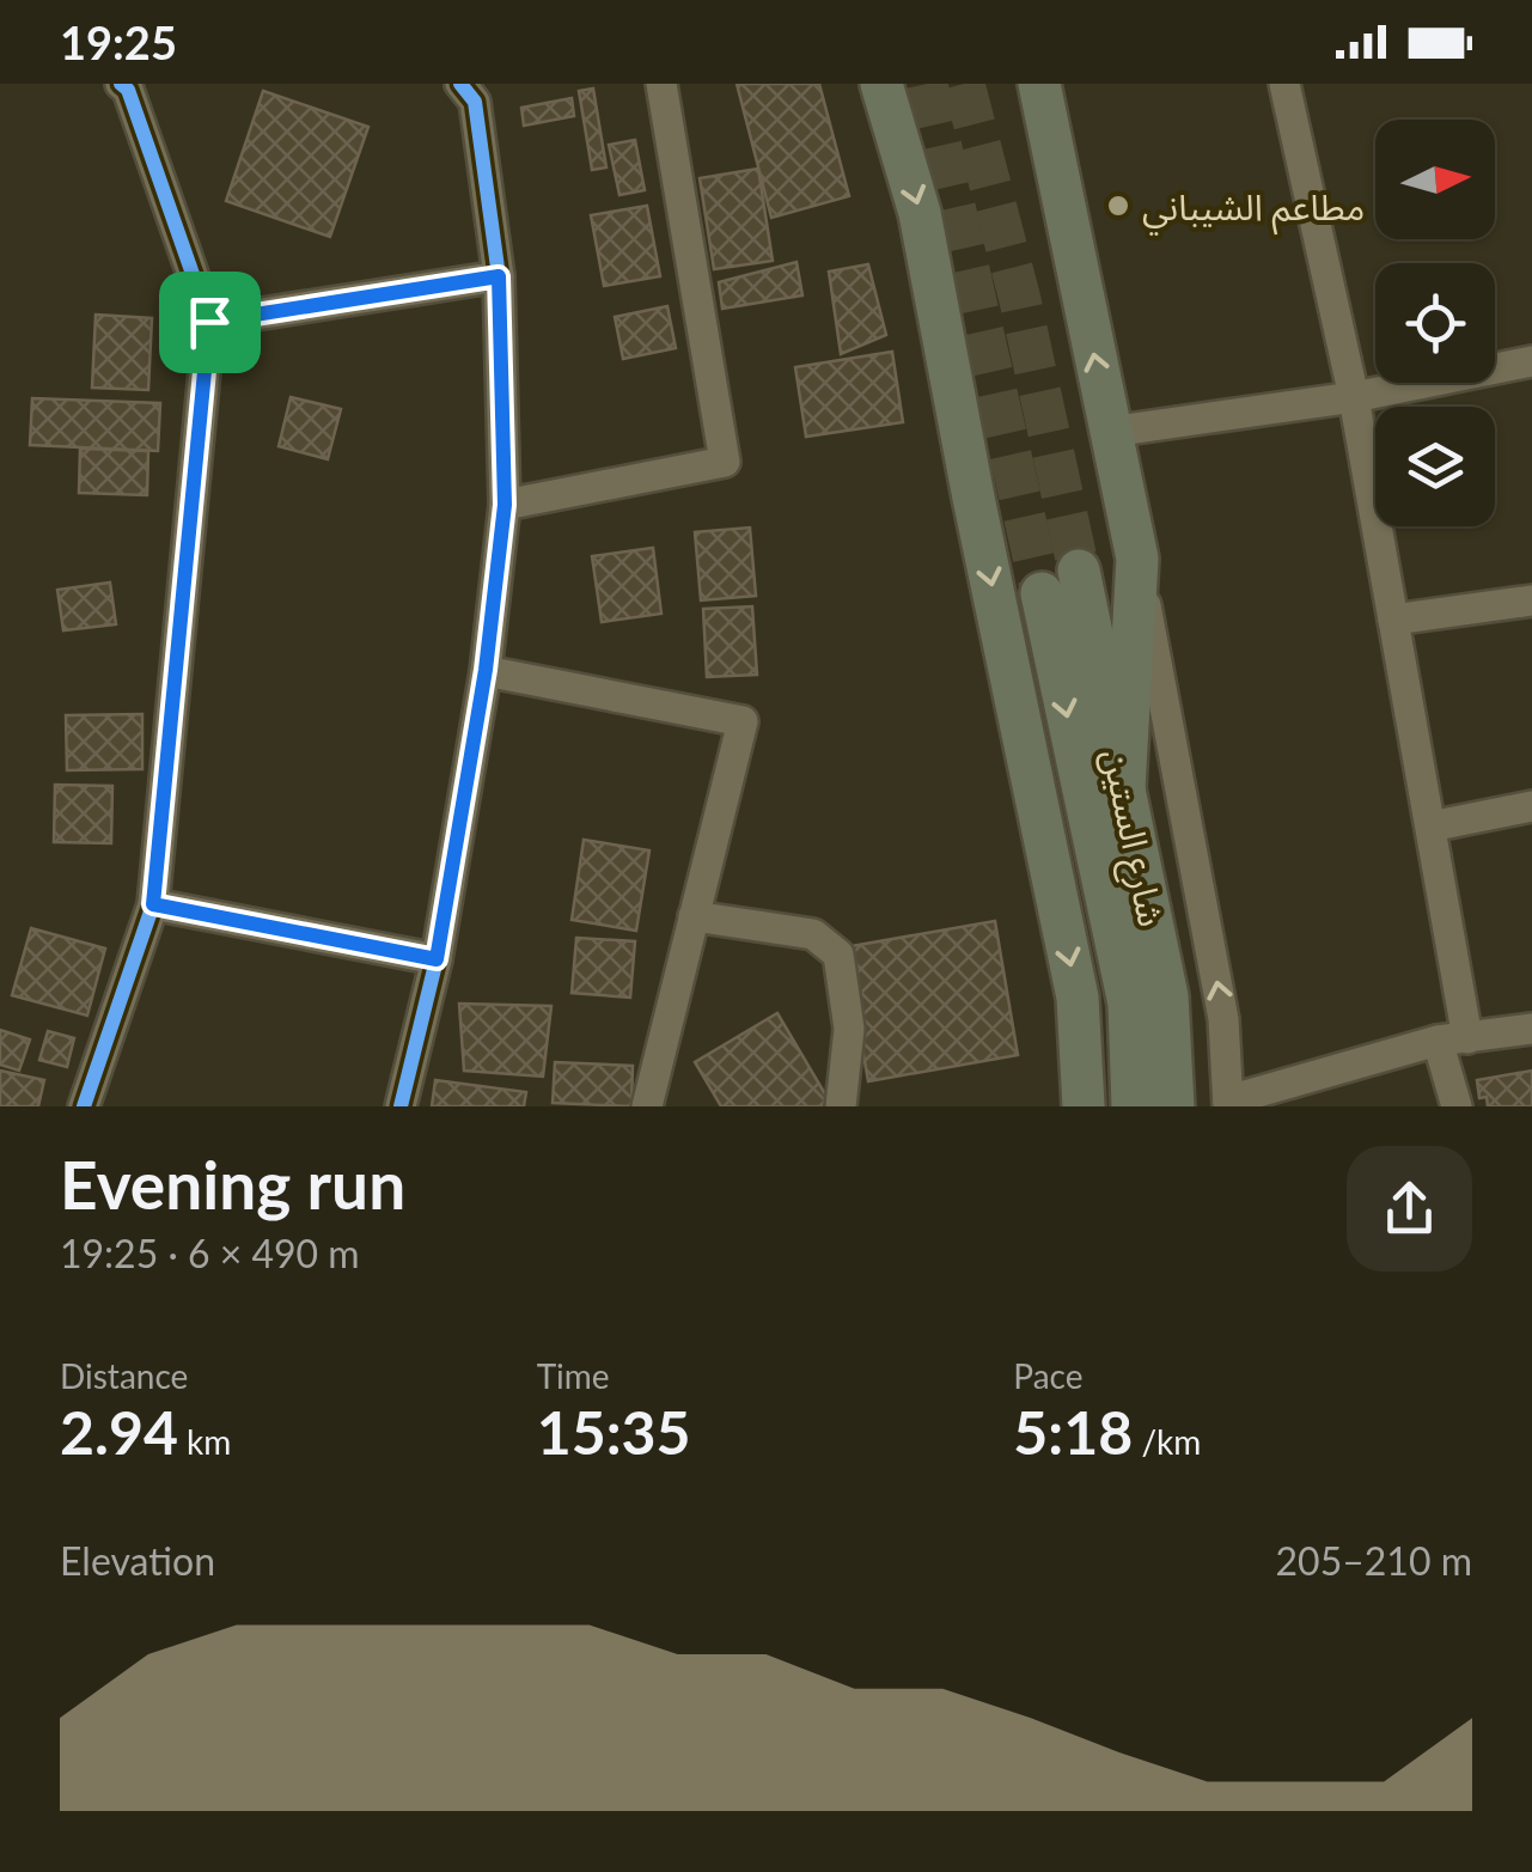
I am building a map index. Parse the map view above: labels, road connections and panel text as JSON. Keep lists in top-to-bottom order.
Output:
{
  "streets": {
    "highway": ["شارع الستين"]
  },
  "places": ["مطاعم الشيباني"],
  "north": "right",
  "page": {
    "status": "19:25",
    "heading": ["Evening run", "19:25 · 6 × 490 m"],
    "stats": [
      ["Distance", "2.94 km"],
      ["Time", "15:35"],
      ["Pace", "5:18 /km"]
    ],
    "chart": ["Elevation", "205–210 m"]
  }
}
